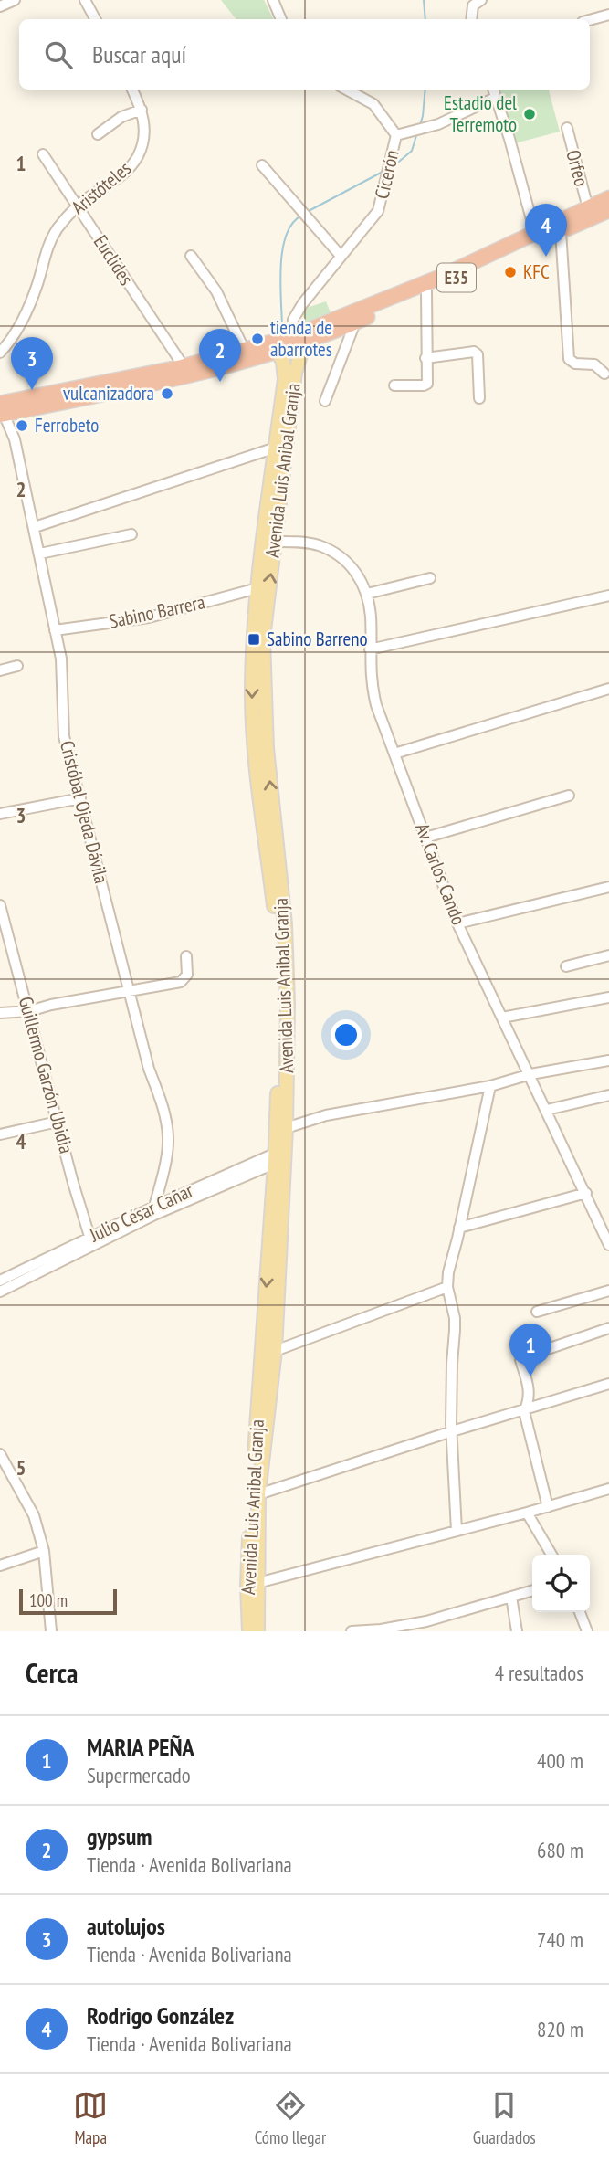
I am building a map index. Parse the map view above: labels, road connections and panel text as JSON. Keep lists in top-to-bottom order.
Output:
{
  "streets": {
    "highway": ["E35"],
    "main road": ["Avenida Luis Anibal Granja"],
    "street": [
      "Orfeo",
      "Cicerón",
      "Aristóteles",
      "Euclides",
      "Sabino Barrera",
      "Cristóbal Ojeda Dávila",
      "Av. Carlos Cando",
      "Guillermo Garzón Ubidia",
      "Julio César Cañar"
    ]
  },
  "crossings": [
    ["Orfeo", "E35"],
    ["Cicerón", "E35"],
    ["Cicerón", "Avenida Luis Anibal Granja"],
    ["Aristóteles", "Euclides"],
    ["Euclides", "E35"],
    ["E35", "Avenida Luis Anibal Granja"],
    ["E35", "Cristóbal Ojeda Dávila"],
    ["Avenida Luis Anibal Granja", "Sabino Barrera"],
    ["Avenida Luis Anibal Granja", "Av. Carlos Cando"],
    ["Avenida Luis Anibal Granja", "Julio César Cañar"],
    ["Sabino Barrera", "Cristóbal Ojeda Dávila"],
    ["Cristóbal Ojeda Dávila", "Julio César Cañar"],
    ["Guillermo Garzón Ubidia", "Julio César Cañar"]
  ],
  "places": {
    "other": [
      "Estadio del Terremoto",
      "KFC",
      "tienda de abarrotes",
      "vulcanizadora",
      "Ferrobeto"
    ],
    "transit": ["Sabino Barreno"]
  },
  "scale_bar": "100 m",
  "page": {
    "search": "Buscar aquí",
    "pins": [
      "4",
      "2",
      "3",
      "1"
    ],
    "scale": "100 m",
    "heading": ["Cerca", "4 resultados"],
    "list": [
      {
        "mark": "1",
        "name": "MARIA PEÑA",
        "note": "Supermercado",
        "value": "400 m"
      },
      {
        "mark": "2",
        "name": "gypsum",
        "note": "Tienda · Avenida Bolivariana",
        "value": "680 m"
      },
      {
        "mark": "3",
        "name": "autolujos",
        "note": "Tienda · Avenida Bolivariana",
        "value": "740 m"
      },
      {
        "mark": "4",
        "name": "Rodrigo González",
        "note": "Tienda · Avenida Bolivariana",
        "value": "820 m"
      }
    ],
    "nav": ["Mapa", "Cómo llegar", "Guardados"]
  },
  "grid": {
    "rows": [
      "1",
      "2",
      "3",
      "4",
      "5"
    ]
  }
}
